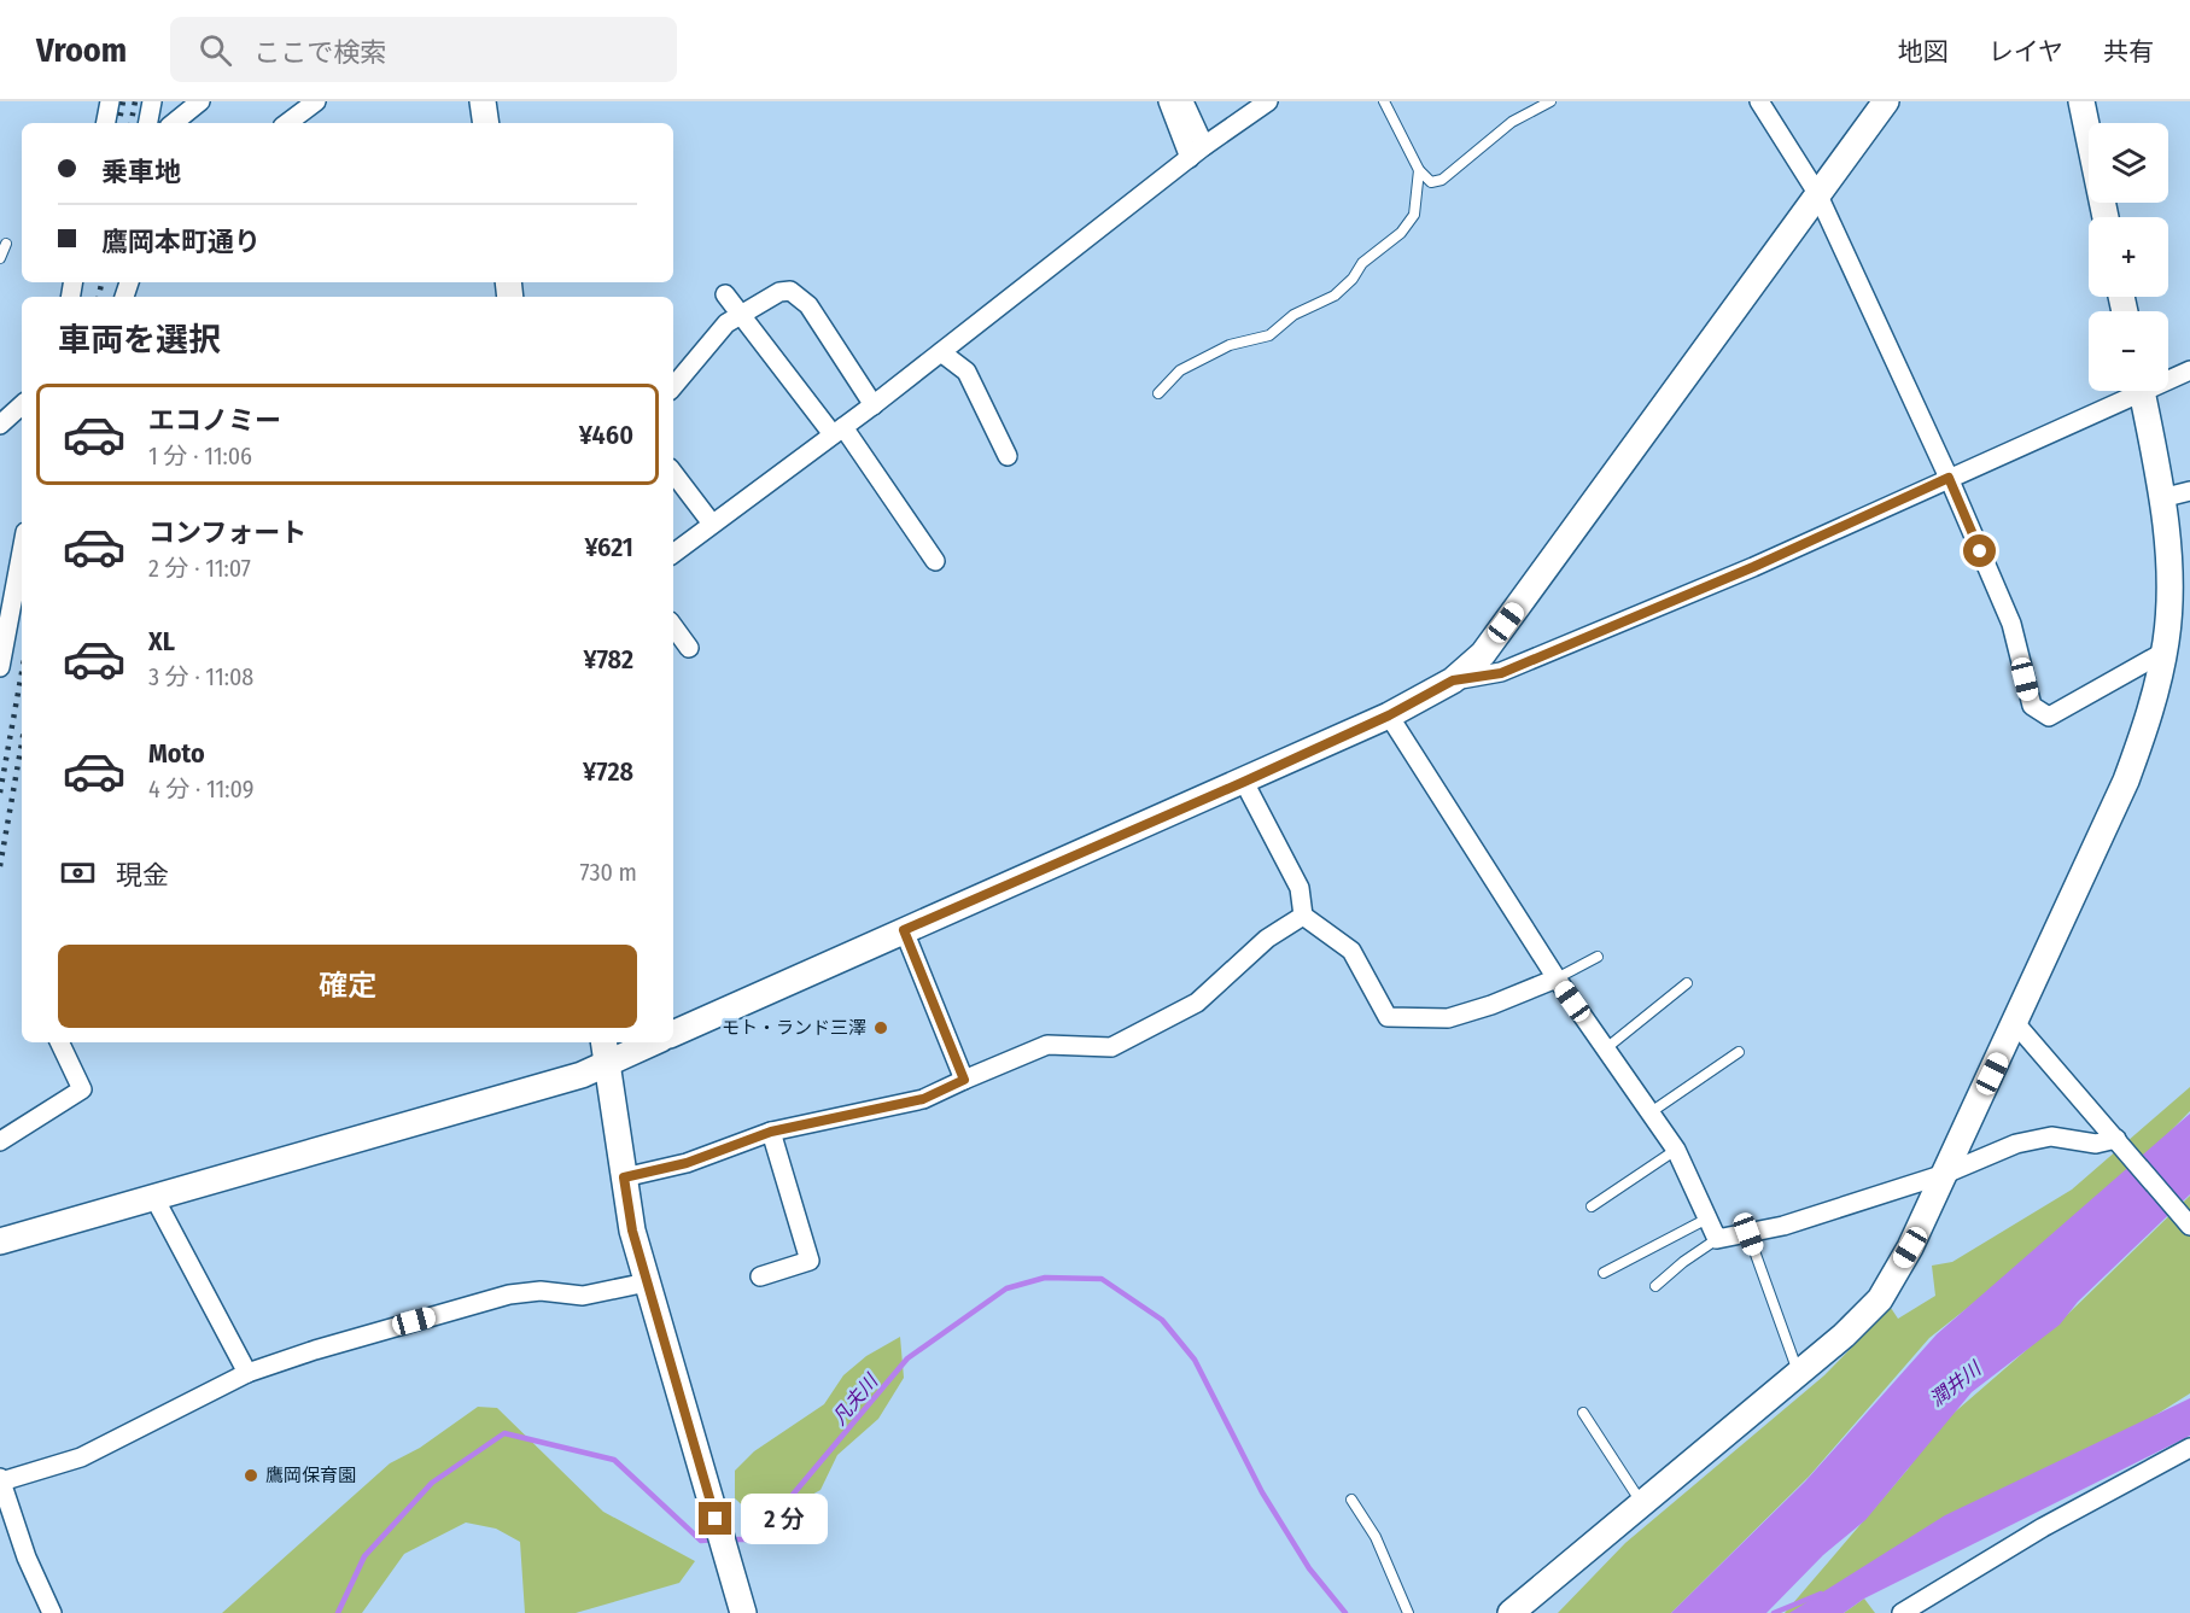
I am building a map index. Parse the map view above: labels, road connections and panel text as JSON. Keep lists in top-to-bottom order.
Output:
{
  "water": ["潤井川", "凡夫川"],
  "places": ["モト・ランド三澤", "鷹岡保育園"],
  "page": {
    "header": "Vroom",
    "search": "ここで検索",
    "nav": ["地図", "レイヤ", "共有"],
    "map_buttons": ["+", "−"],
    "banner": ["乗車地", "鷹岡本町通り"],
    "heading": "車両を選択",
    "list": [
      {
        "name": "エコノミー",
        "note": "1 分 · 11:06",
        "value": "¥460"
      },
      {
        "name": "コンフォート",
        "note": "2 分 · 11:07",
        "value": "¥621"
      },
      {
        "name": "XL",
        "note": "3 分 · 11:08",
        "value": "¥782"
      },
      {
        "name": "Moto",
        "note": "4 分 · 11:09",
        "value": "¥728"
      }
    ],
    "pay": ["現金", "730 m"],
    "buttons": "確定",
    "bubble": "2 分"
  }
}
